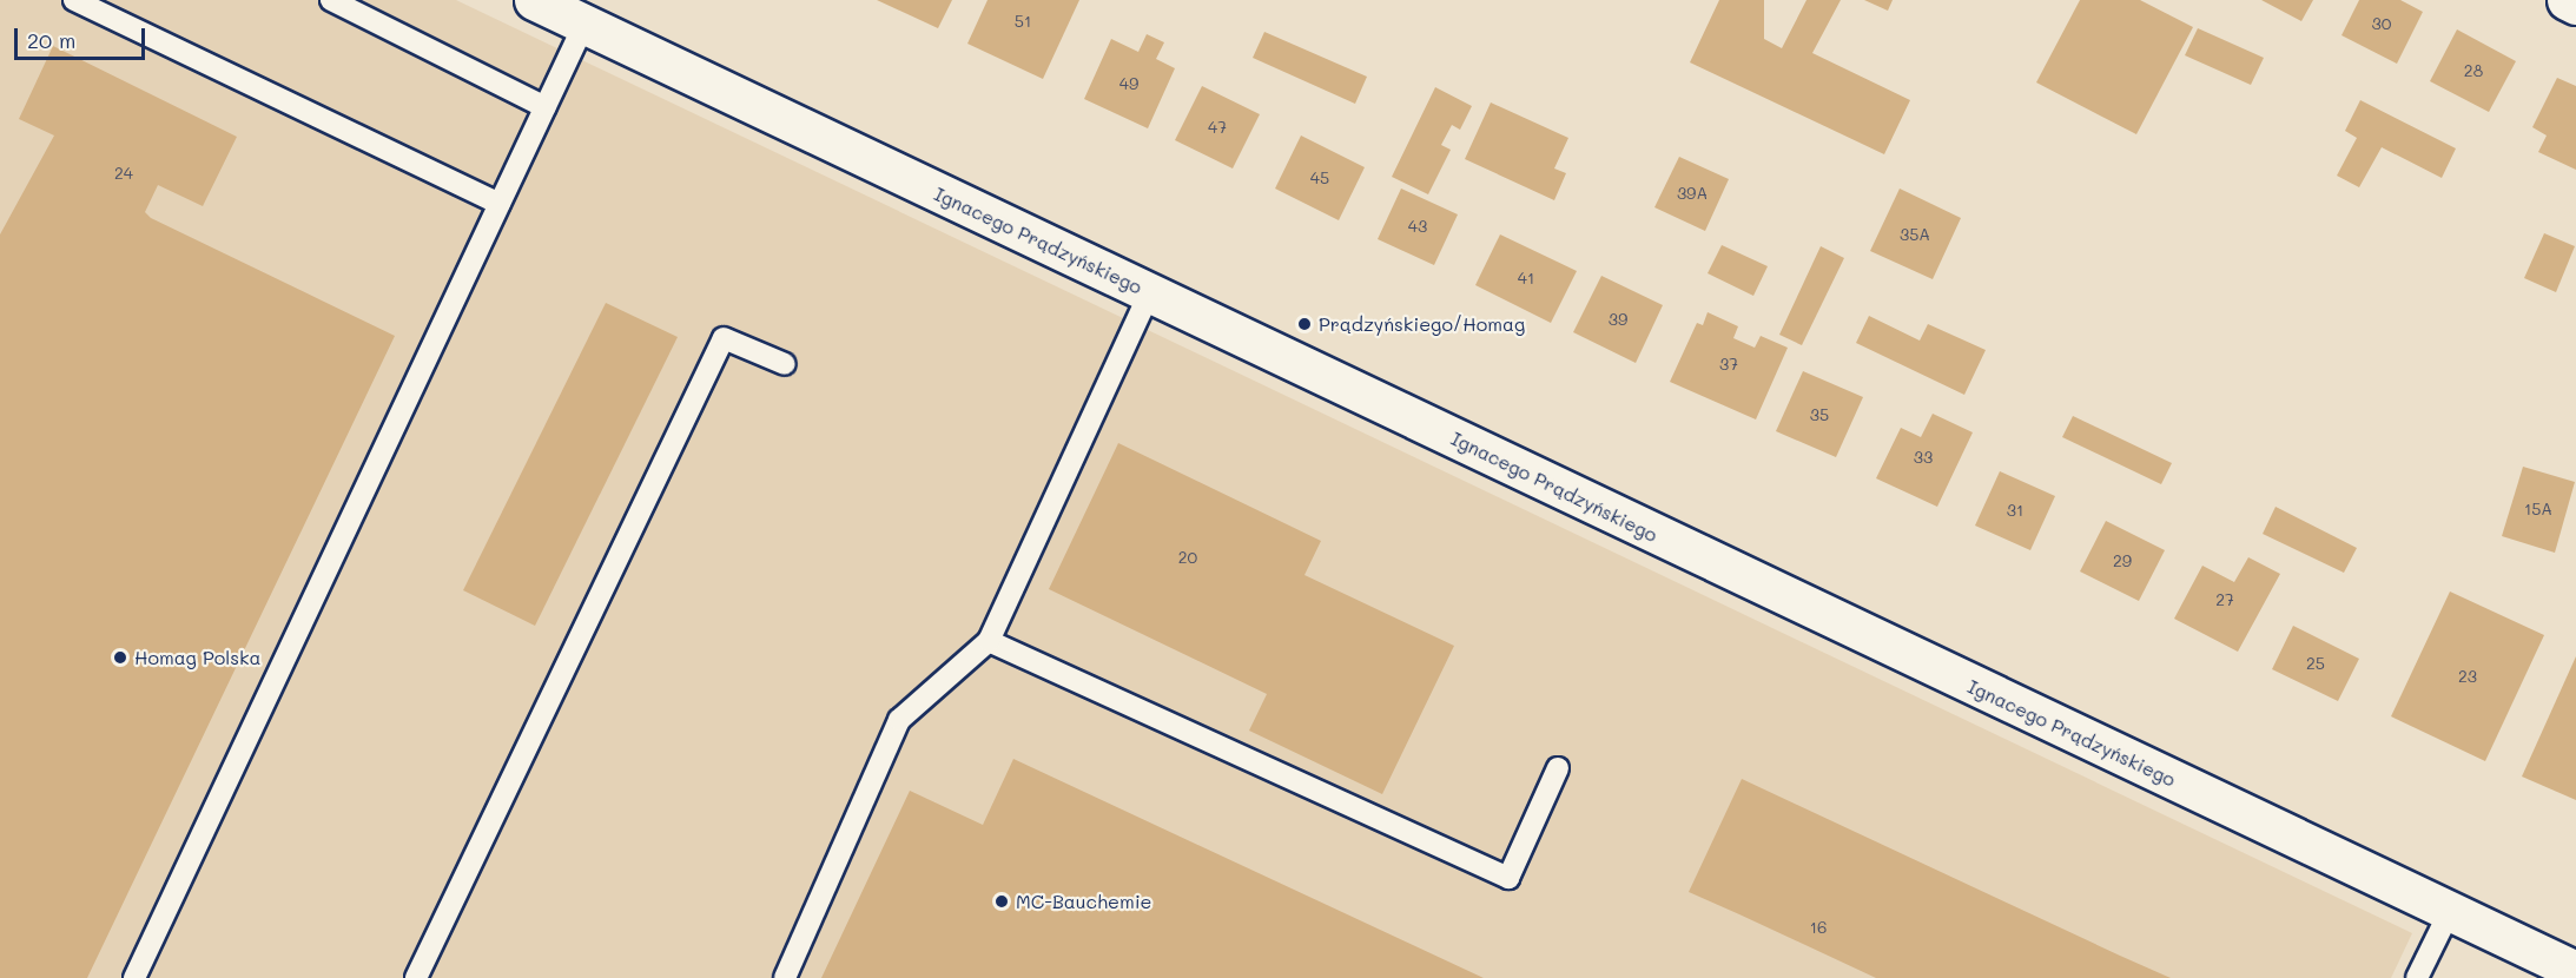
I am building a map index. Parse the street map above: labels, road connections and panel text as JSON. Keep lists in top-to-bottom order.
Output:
{
  "streets": {
    "street": ["Ignacego Prądzyńskiego"]
  },
  "places": ["Prądzyńskiego/Homag", "Homag Polska", "MC-Bauchemie"],
  "house_numbers": [
    "51",
    "30",
    "28",
    "49",
    "47",
    "24",
    "45",
    "39A",
    "43",
    "35A",
    "41",
    "39",
    "37",
    "35",
    "33",
    "15A",
    "31",
    "20",
    "29",
    "27",
    "25",
    "23",
    "16"
  ],
  "scale_bar": "20 m"
}
